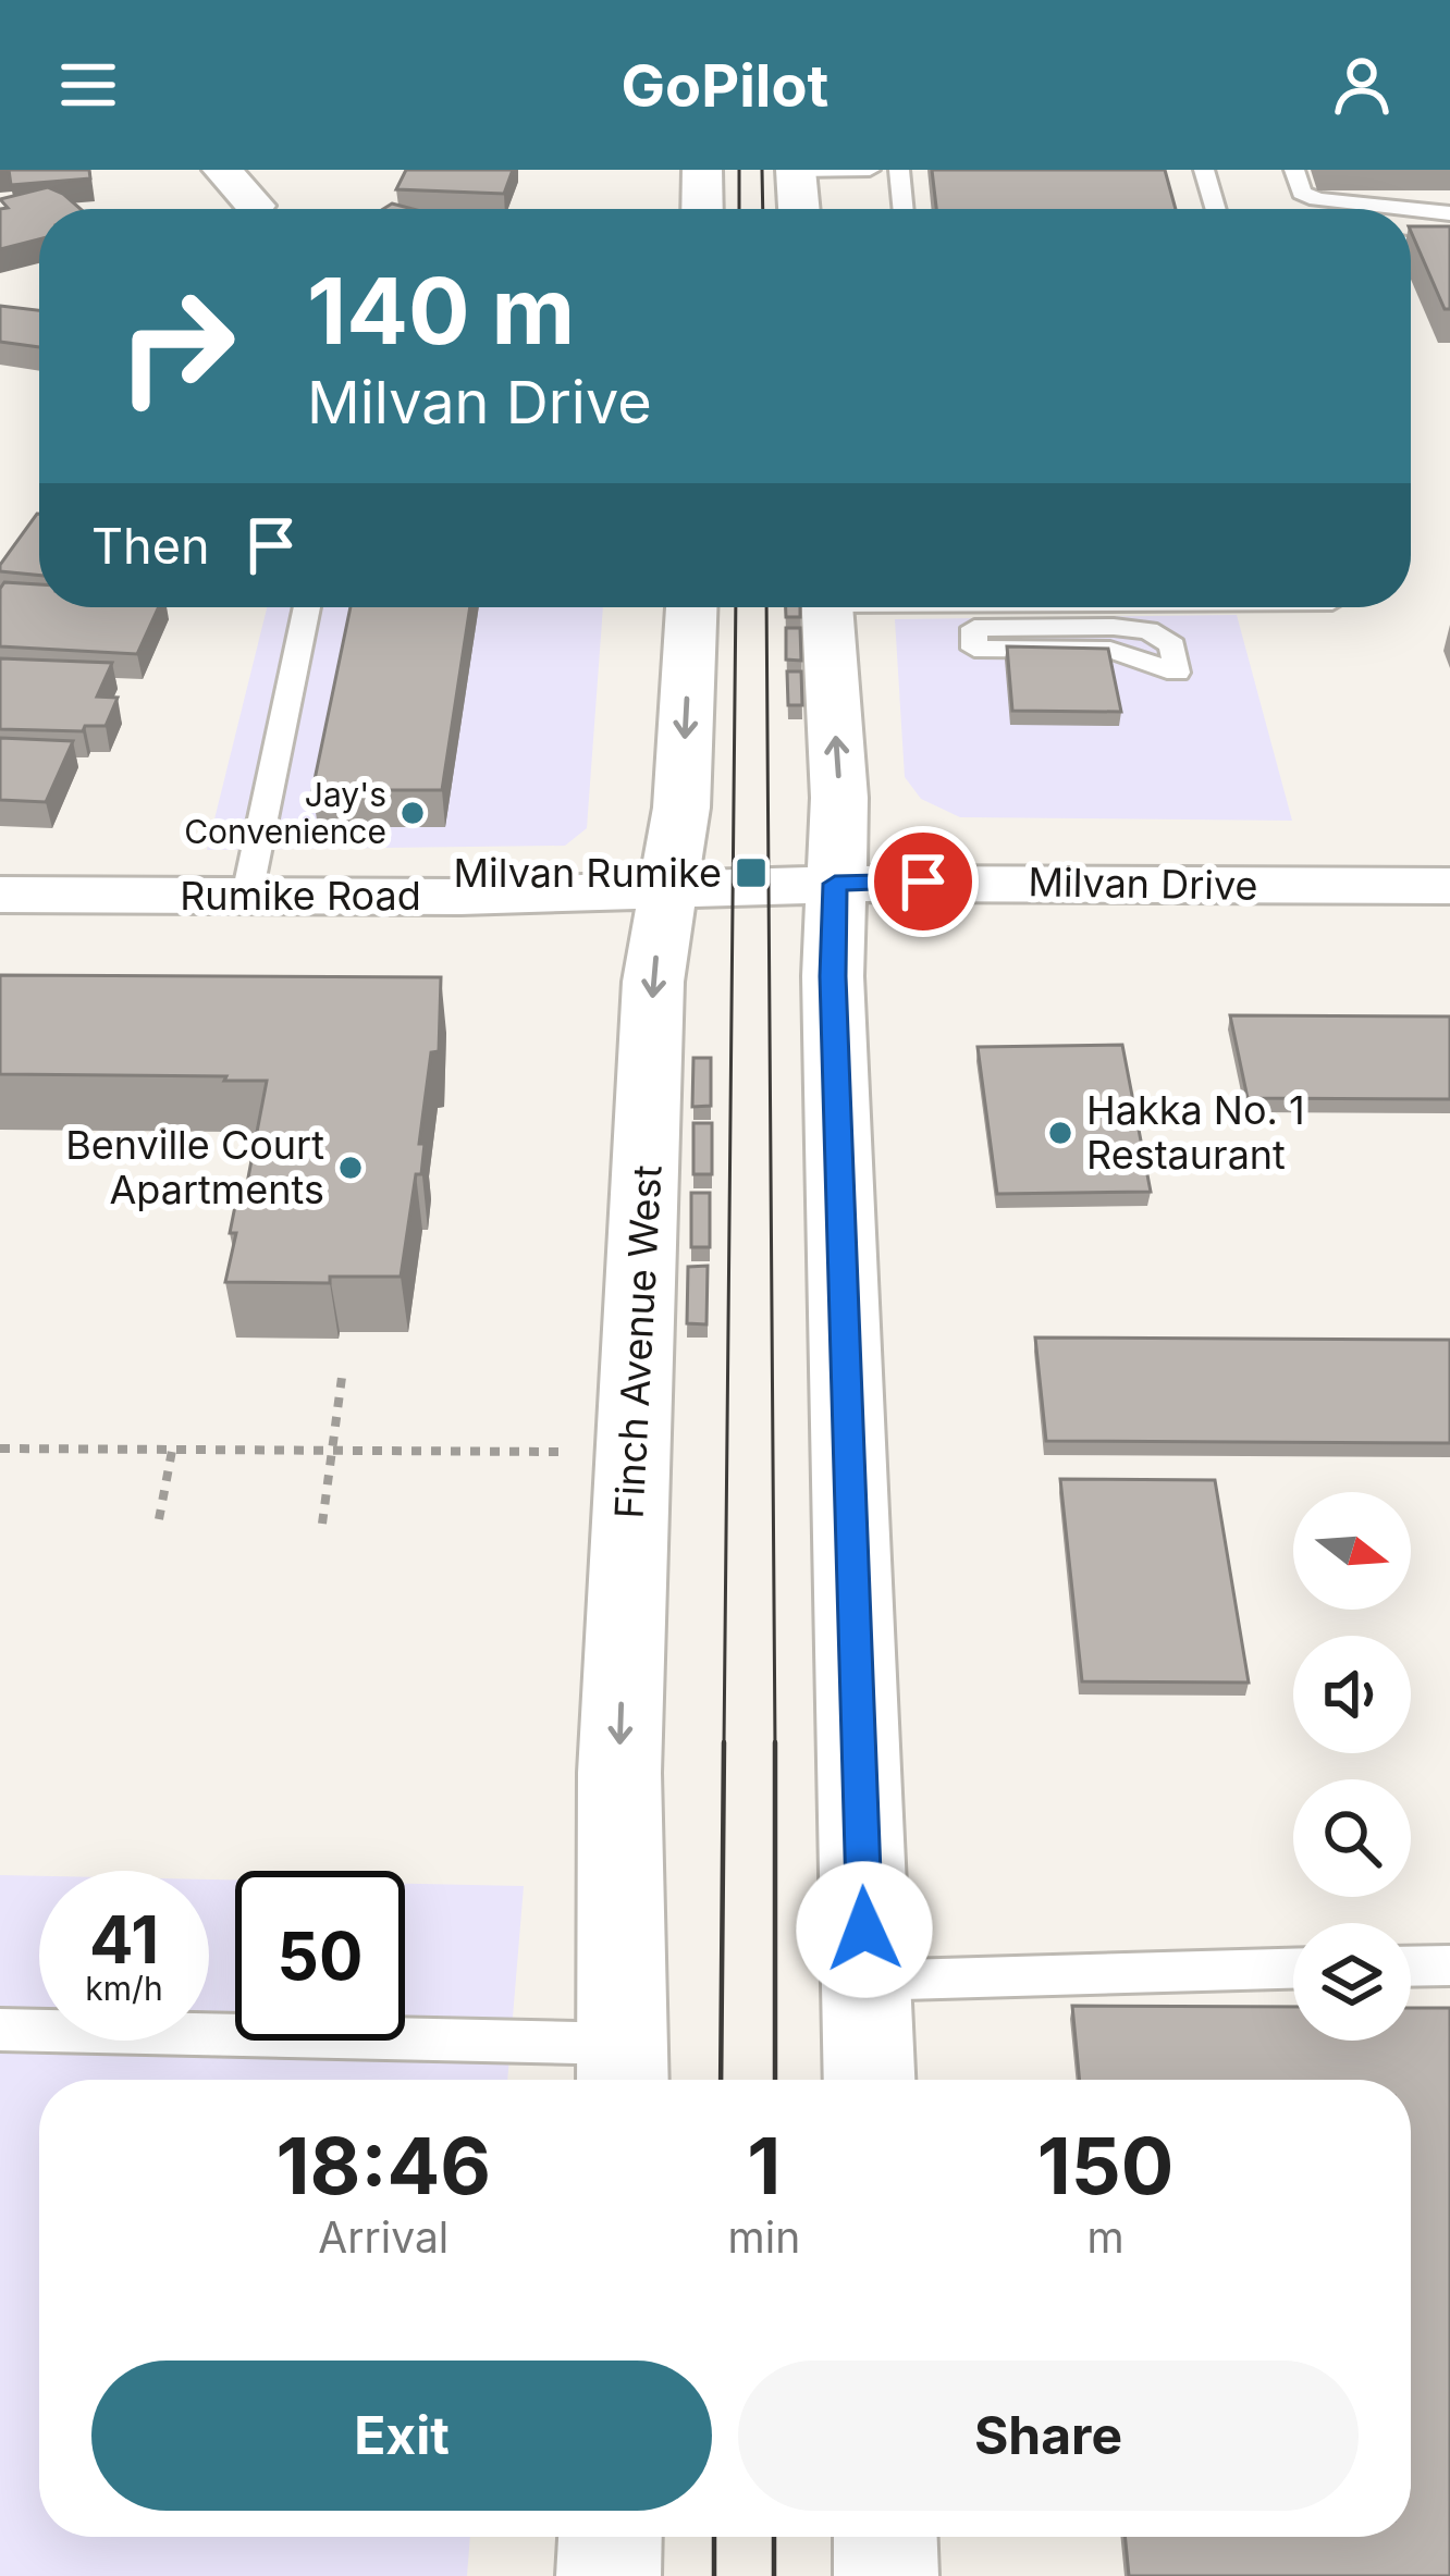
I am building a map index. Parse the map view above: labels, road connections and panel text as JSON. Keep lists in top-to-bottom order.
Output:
{
  "streets": {
    "main road": ["Milvan Drive", "Rumike Road", "Finch Avenue West"]
  },
  "crossings": [
    ["Milvan Drive", "Rumike Road"],
    ["Rumike Road", "Finch Avenue West"]
  ],
  "places": {
    "other": ["Jay's Convenience", "Hakka No. 1 Restaurant", "Benville Court Apartments"],
    "transit": ["Milvan Rumike"]
  },
  "north": "right",
  "page": {
    "header": "GoPilot",
    "turn": ["140 m", "Milvan Drive"],
    "then": "Then",
    "speed": "41 km/h",
    "limit": "50",
    "eta": [
      "18:46",
      "Arrival",
      "1",
      "min",
      "150",
      "m"
    ],
    "buttons": ["Exit", "Share"]
  }
}
